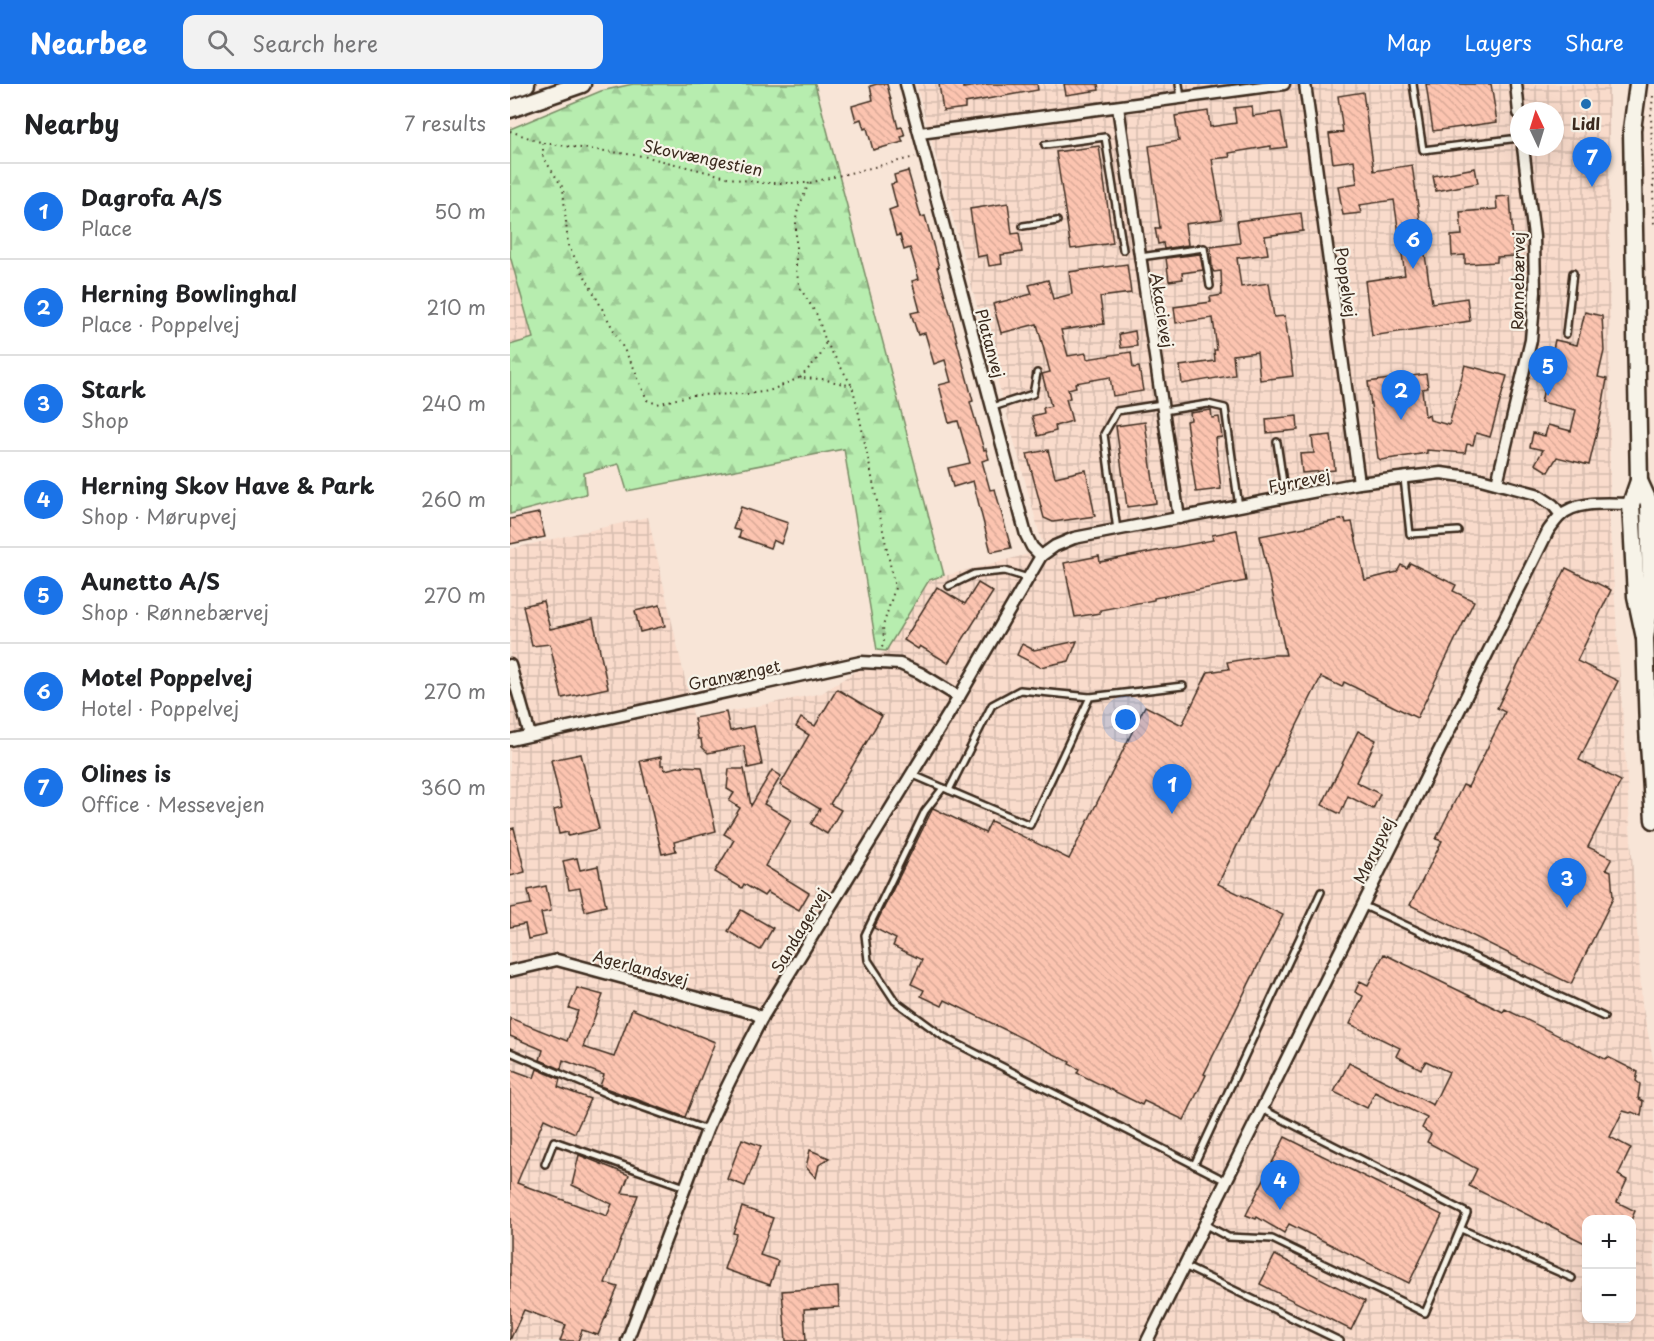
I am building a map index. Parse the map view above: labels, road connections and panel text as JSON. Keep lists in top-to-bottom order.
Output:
{
  "streets": {
    "street": [
      "Rønnebærvej",
      "Poppelvej",
      "Akacievej",
      "Platanvej",
      "Fyrrevej",
      "Granvænget",
      "Mørupvej",
      "Sandagervej",
      "Agerlandsvej"
    ],
    "path": ["Skovvængestien"]
  },
  "crossings": [
    ["Skovvængestien", "Platanvej"],
    ["Rønnebærvej", "Fyrrevej"],
    ["Poppelvej", "Fyrrevej"],
    ["Akacievej", "Fyrrevej"],
    ["Platanvej", "Fyrrevej"],
    ["Platanvej", "Sandagervej"],
    ["Fyrrevej", "Mørupvej"],
    ["Fyrrevej", "Sandagervej"],
    ["Granvænget", "Sandagervej"],
    ["Sandagervej", "Agerlandsvej"]
  ],
  "places": ["Lidl"],
  "north": "top",
  "page": {
    "header": "Nearbee",
    "search": "Search here",
    "nav": ["Map", "Layers", "Share"],
    "heading": ["Nearby", "7 results"],
    "pins": [
      "7",
      "6",
      "5",
      "2",
      "1",
      "3",
      "4"
    ],
    "list": [
      {
        "mark": "1",
        "name": "Dagrofa A/S",
        "note": "Place",
        "value": "50 m"
      },
      {
        "mark": "2",
        "name": "Herning Bowlinghal",
        "note": "Place · Poppelvej",
        "value": "210 m"
      },
      {
        "mark": "3",
        "name": "Stark",
        "note": "Shop",
        "value": "240 m"
      },
      {
        "mark": "4",
        "name": "Herning Skov Have & Park",
        "note": "Shop · Mørupvej",
        "value": "260 m"
      },
      {
        "mark": "5",
        "name": "Aunetto A/S",
        "note": "Shop · Rønnebærvej",
        "value": "270 m"
      },
      {
        "mark": "6",
        "name": "Motel Poppelvej",
        "note": "Hotel · Poppelvej",
        "value": "270 m"
      },
      {
        "mark": "7",
        "name": "Olines is",
        "note": "Office · Messevejen",
        "value": "360 m"
      }
    ],
    "map_buttons": ["+", "−"]
  }
}
